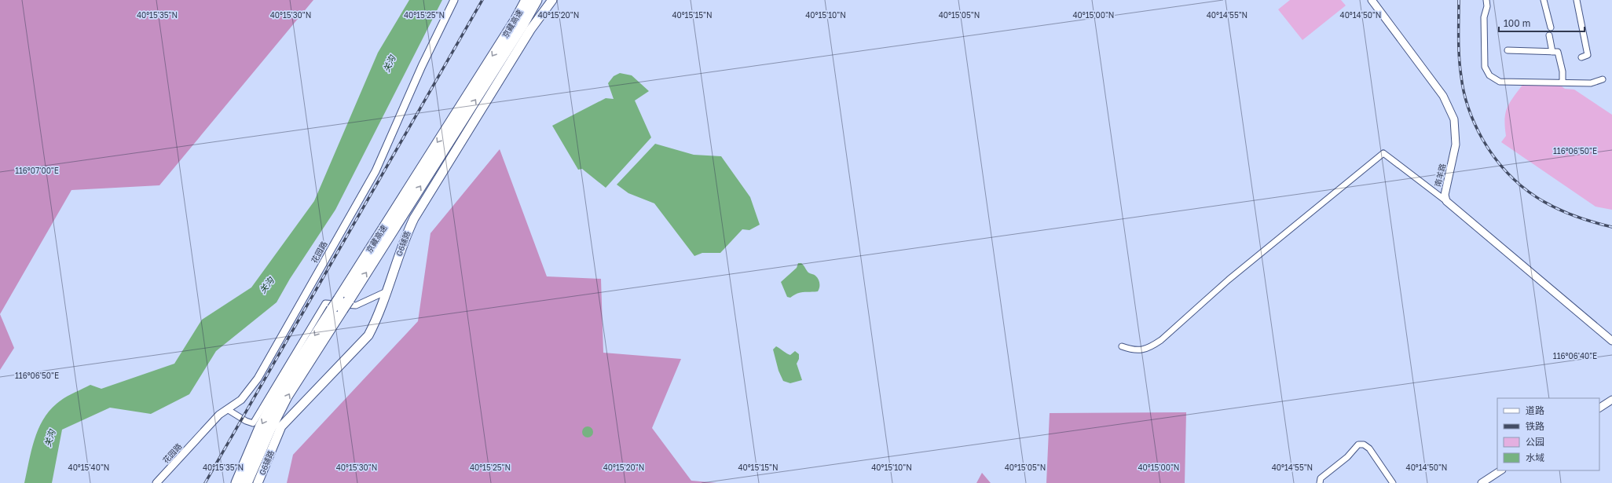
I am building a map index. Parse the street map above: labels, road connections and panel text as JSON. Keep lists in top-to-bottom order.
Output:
{
  "streets": {
    "highway": ["京藏高速"],
    "main road": ["G6辅路"],
    "street": ["南羊路", "花园路"]
  },
  "water": ["关沟"],
  "legend": [
    "道路",
    "铁路",
    "公园",
    "水域"
  ],
  "scale_bar": "100 m",
  "coordinates": [
    "40°15'35\"N",
    "40°15'30\"N",
    "40°15'25\"N",
    "40°15'20\"N",
    "40°15'15\"N",
    "40°15'10\"N",
    "40°15'05\"N",
    "40°15'00\"N",
    "40°14'55\"N",
    "40°14'50\"N",
    "116°06'50\"E",
    "116°07'00\"E",
    "116°06'40\"E",
    "40°15'40\"N"
  ]
}
